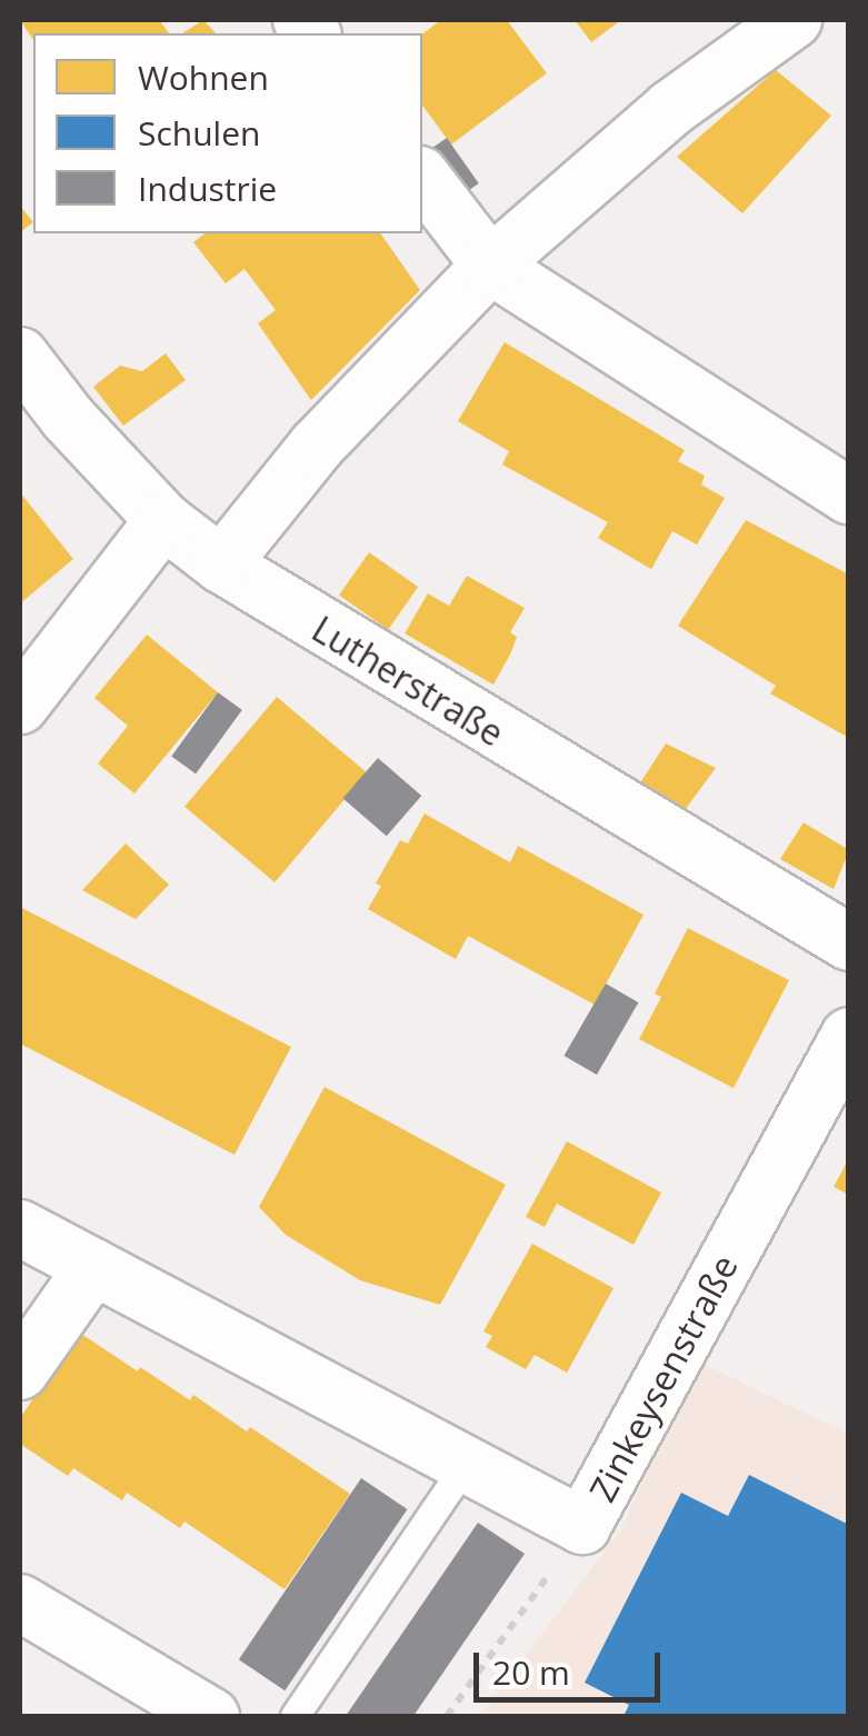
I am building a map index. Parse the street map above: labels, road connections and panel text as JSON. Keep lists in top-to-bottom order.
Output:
{
  "streets": {
    "street": ["Lutherstraße", "Zinkeysenstraße"]
  },
  "legend": ["Wohnen", "Schulen", "Industrie"],
  "scale_bar": "20 m"
}
